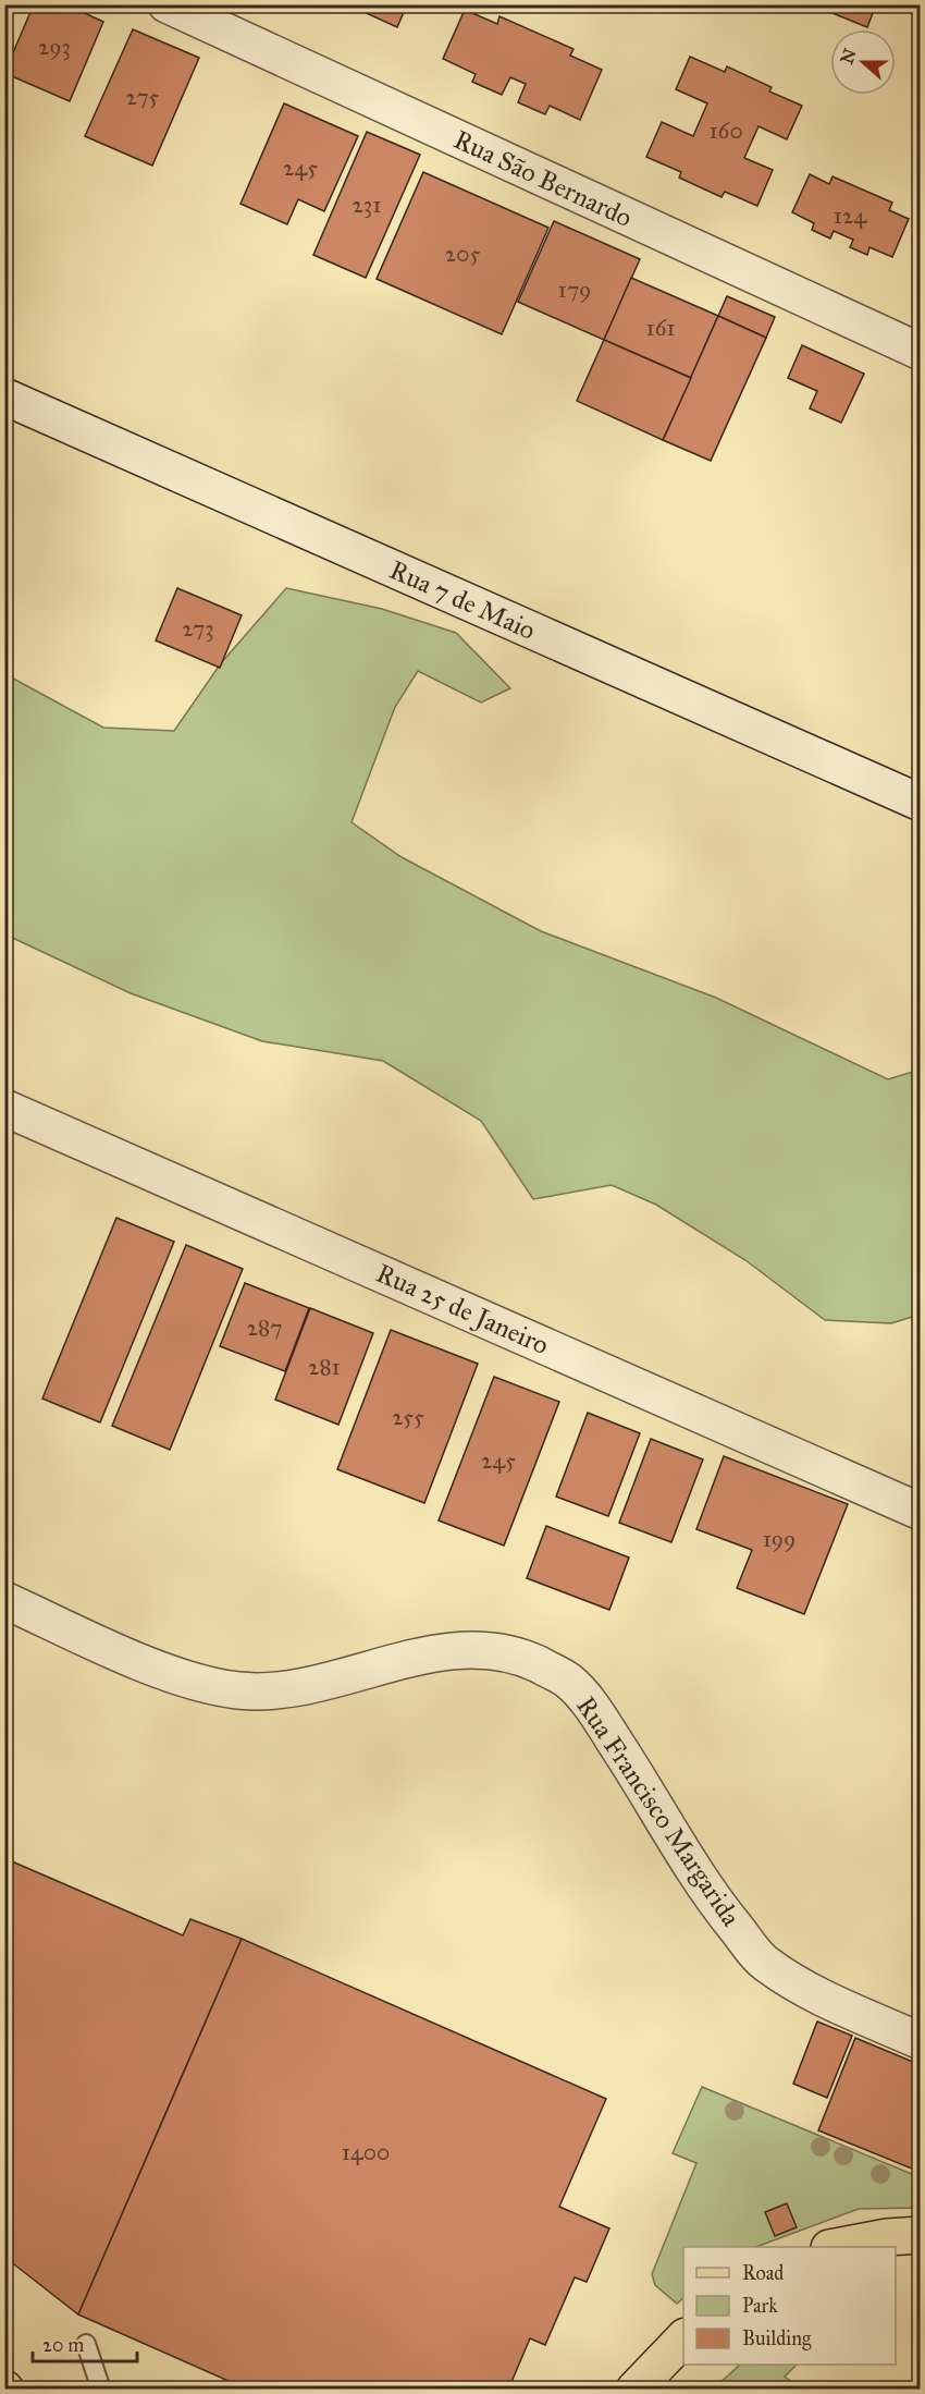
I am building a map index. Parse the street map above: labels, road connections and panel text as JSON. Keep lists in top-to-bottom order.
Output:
{
  "streets": {
    "street": [
      "Rua São Bernardo",
      "Rua 7 de Maio",
      "Rua 25 de Janeiro",
      "Rua Francisco Margarida"
    ]
  },
  "house_numbers": [
    "293",
    "275",
    "160",
    "245",
    "231",
    "124",
    "205",
    "179",
    "161",
    "273",
    "287",
    "281",
    "255",
    "245",
    "199",
    "1400"
  ],
  "legend": ["Road", "Park", "Building"],
  "scale_bar": "20 m",
  "north": "left"
}
